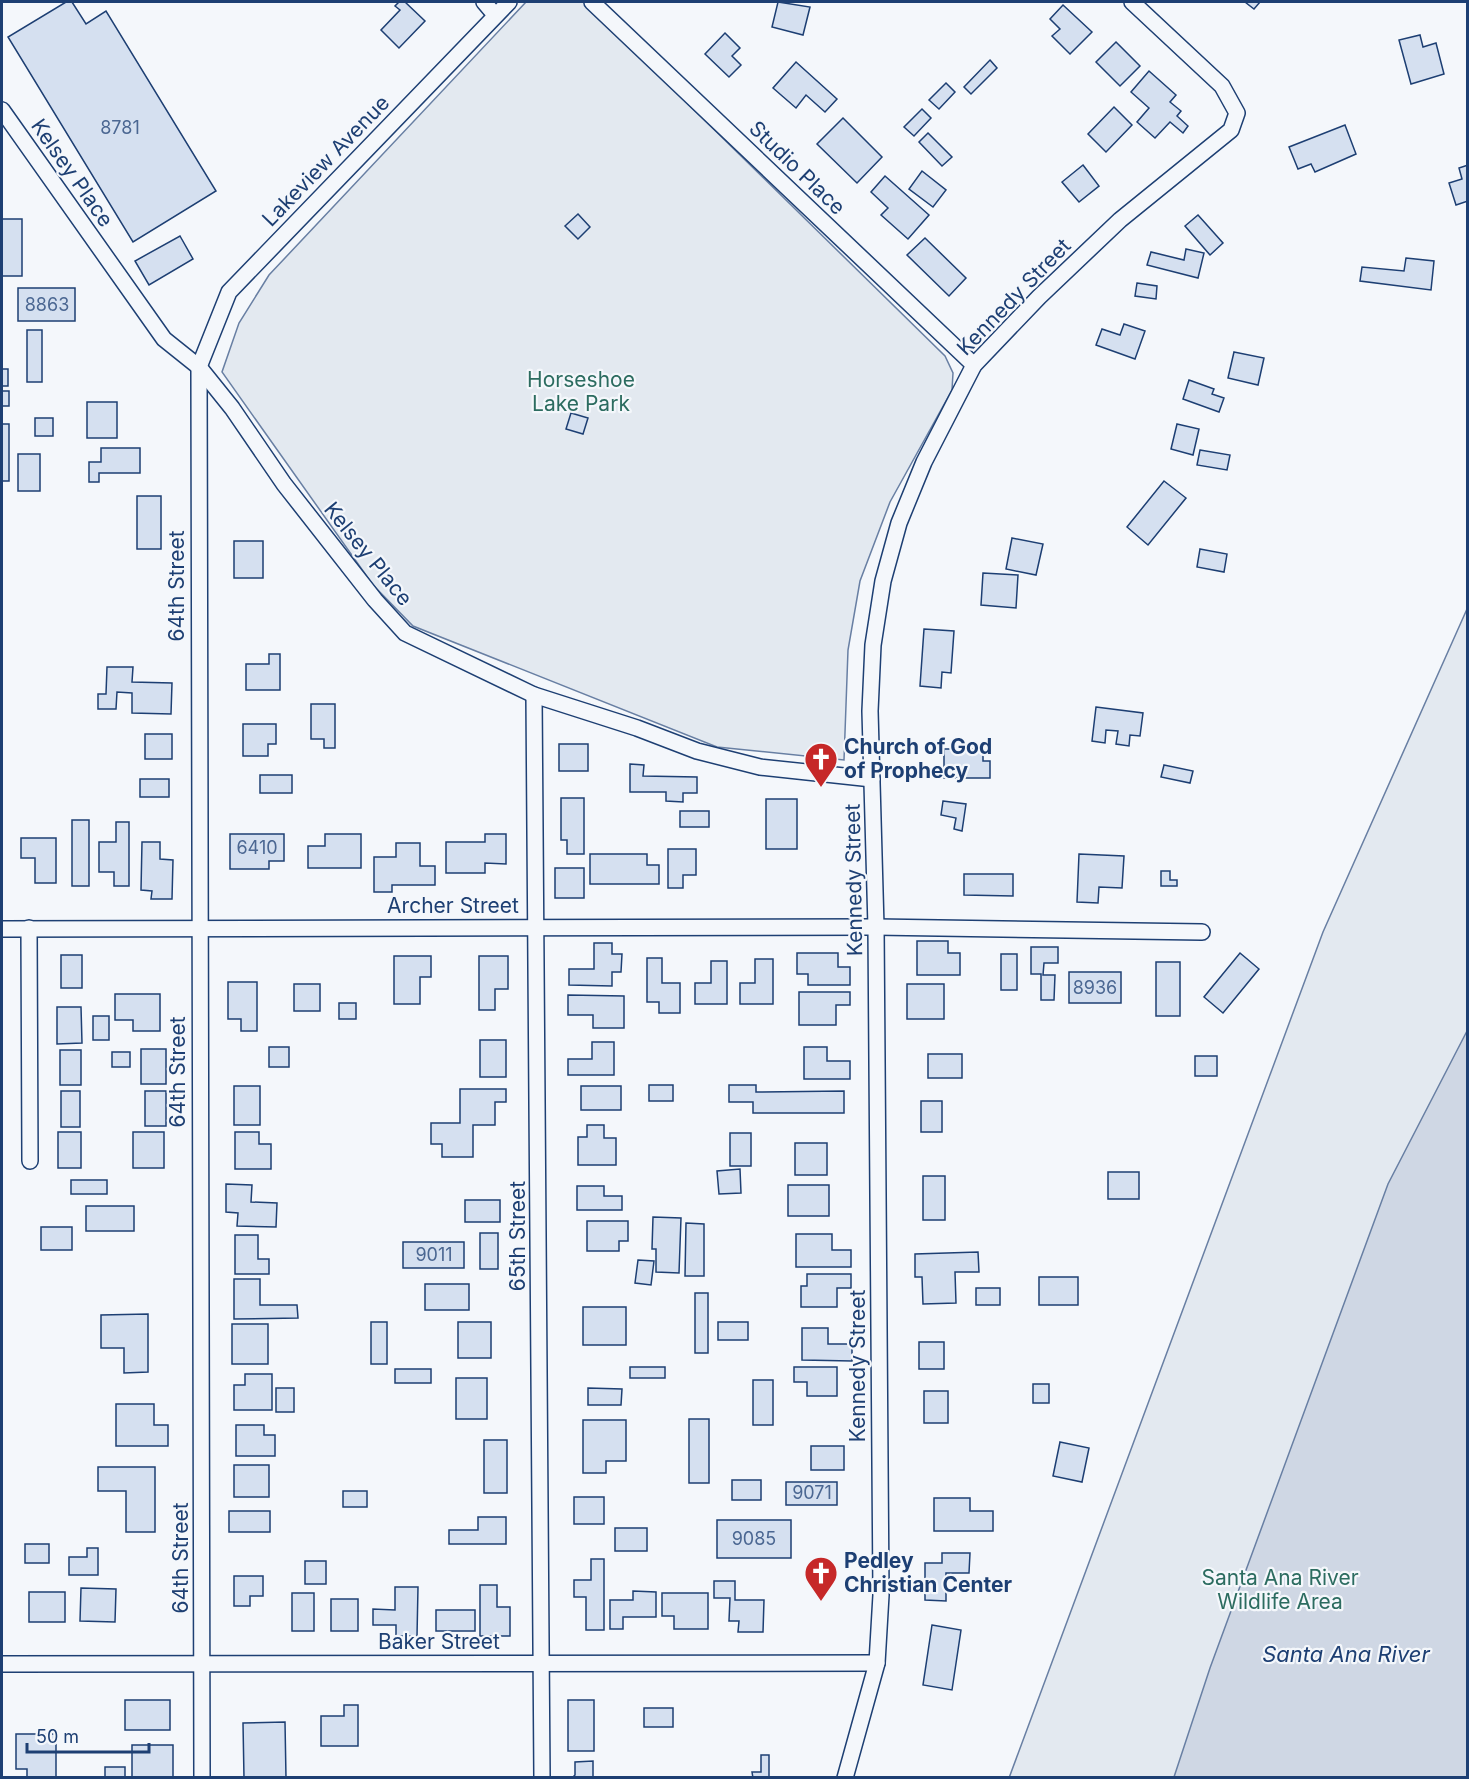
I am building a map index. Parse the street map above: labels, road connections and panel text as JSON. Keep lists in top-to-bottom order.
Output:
{
  "streets": {
    "street": [
      "Lakeview Avenue",
      "Studio Place",
      "Kelsey Place",
      "Kennedy Street",
      "64th Street",
      "Archer Street",
      "65th Street",
      "Baker Street"
    ]
  },
  "crossings": [
    ["Lakeview Avenue", "Kelsey Place"],
    ["Lakeview Avenue", "64th Street"],
    ["Studio Place", "Kennedy Street"],
    ["Kelsey Place", "Kennedy Street"],
    ["Kelsey Place", "64th Street"],
    ["Kelsey Place", "65th Street"],
    ["Kennedy Street", "Archer Street"],
    ["Kennedy Street", "Baker Street"],
    ["64th Street", "Archer Street"],
    ["64th Street", "Baker Street"],
    ["Archer Street", "65th Street"],
    ["65th Street", "Baker Street"]
  ],
  "water": ["Santa Ana River"],
  "parks": ["Horseshoe Lake Park", "Santa Ana River Wildlife Area"],
  "places": {
    "church": ["Church of God of Prophecy", "Pedley Christian Center"]
  },
  "house_numbers": [
    "8781",
    "8863",
    "6410",
    "8936",
    "9011",
    "9071",
    "9085"
  ],
  "scale_bar": "50 m"
}
